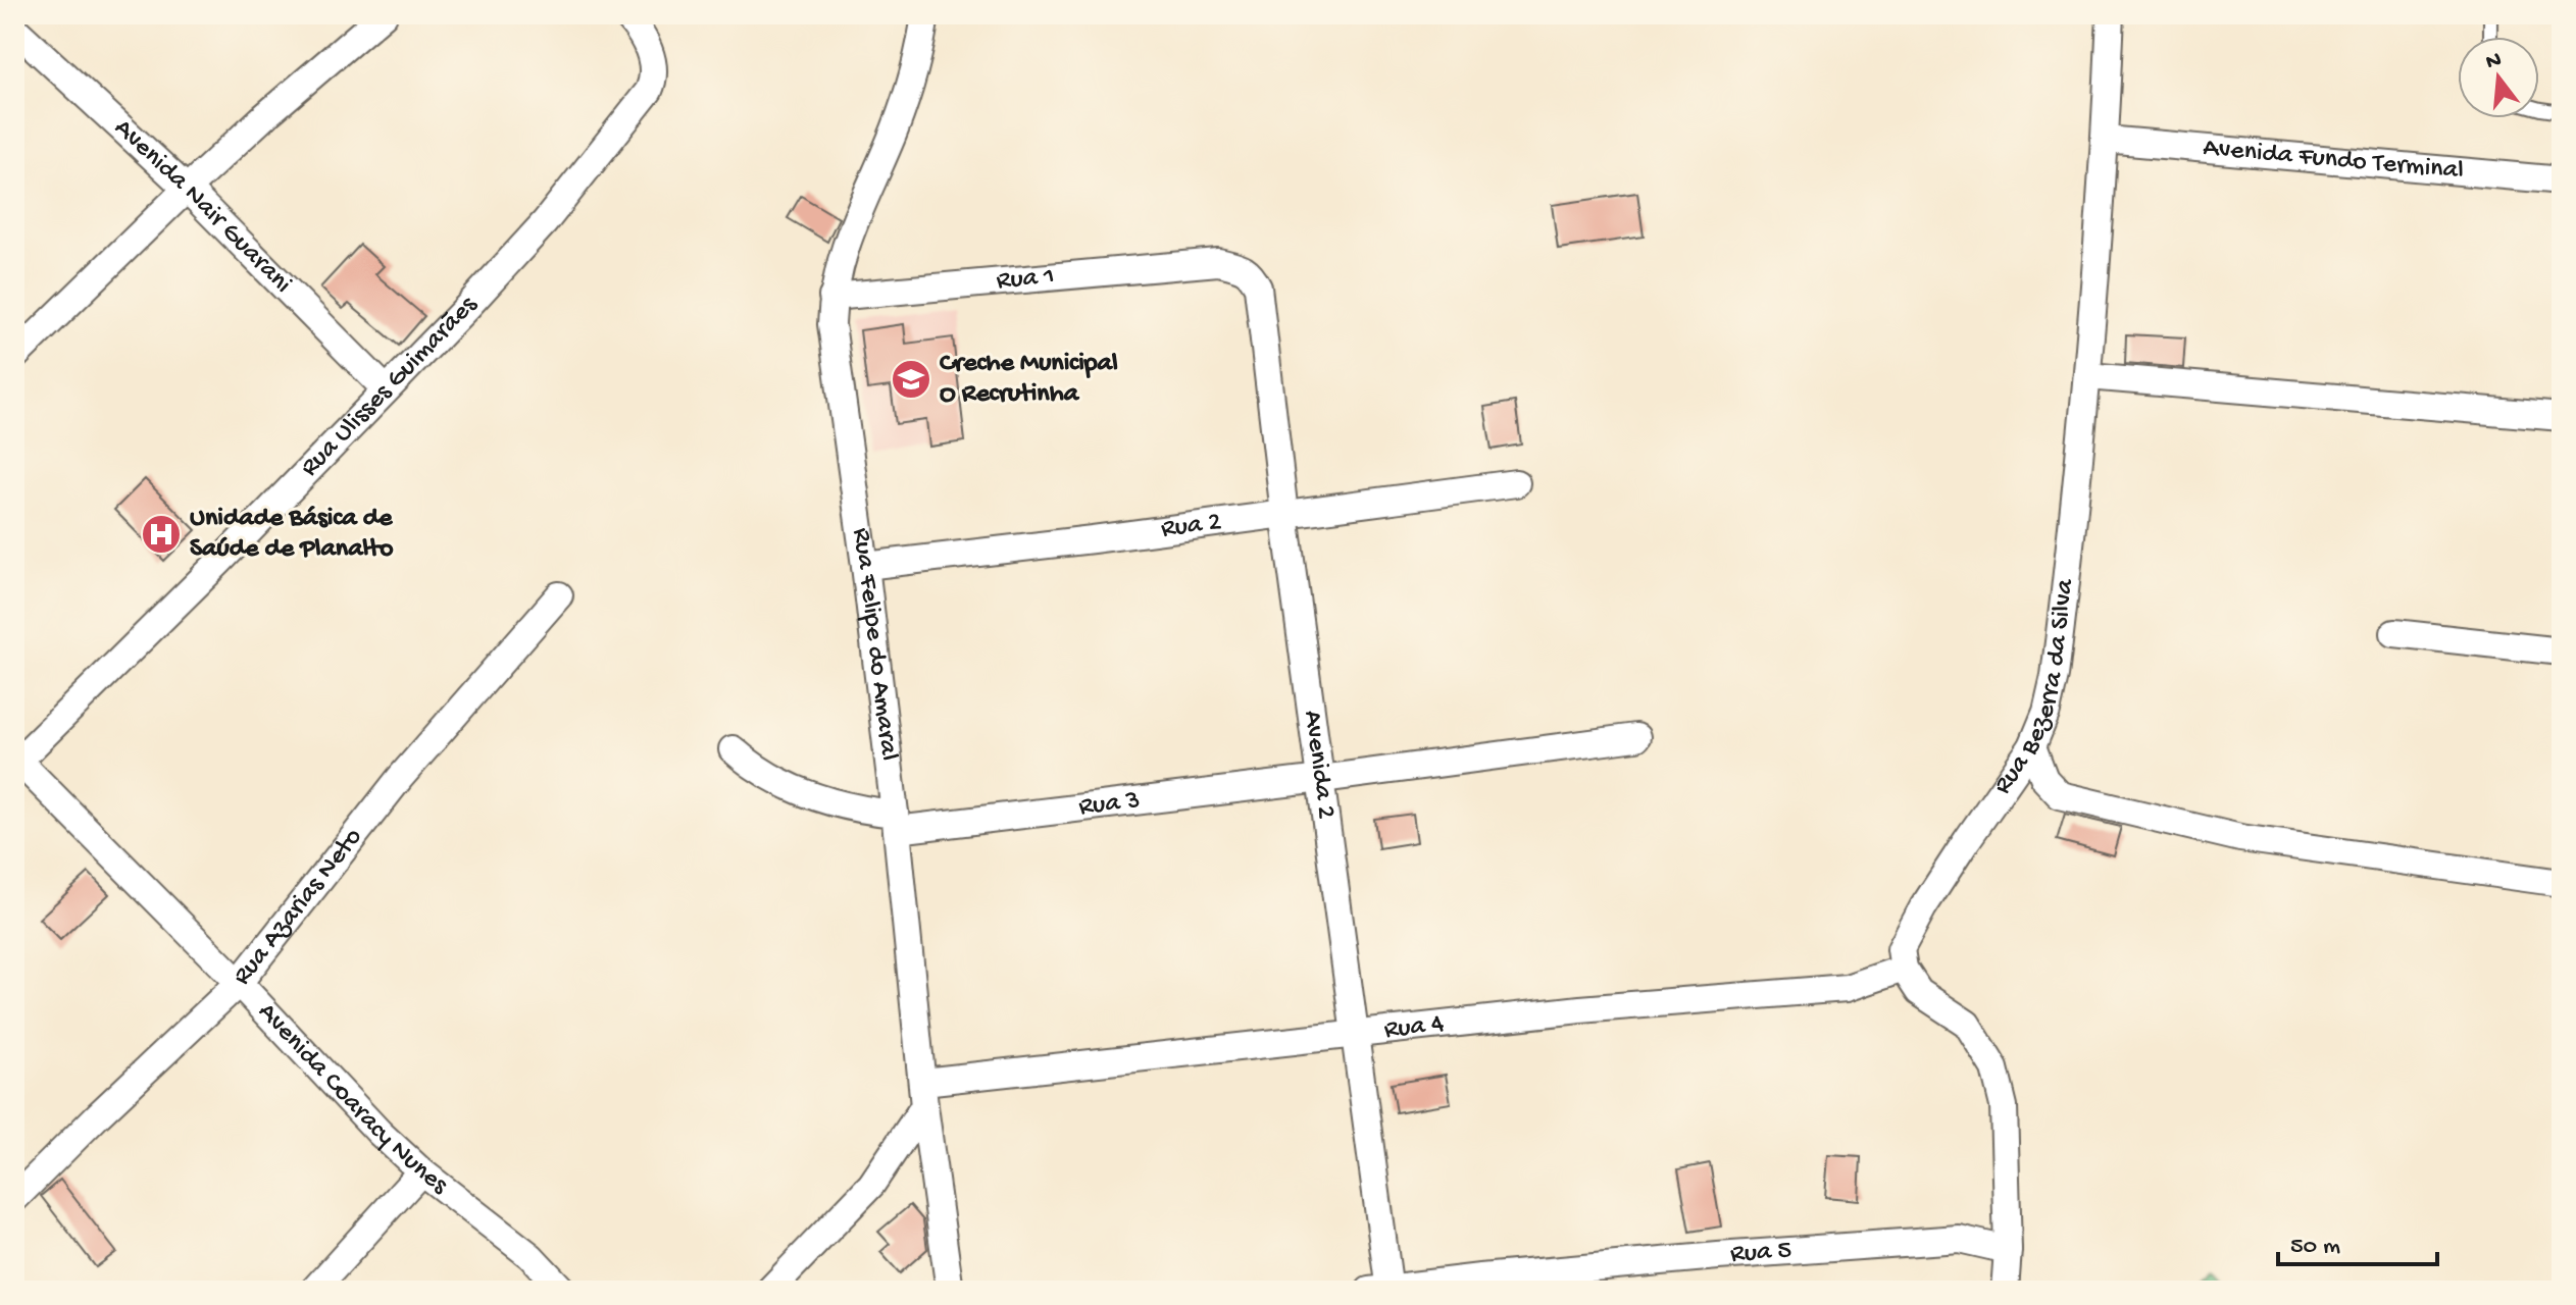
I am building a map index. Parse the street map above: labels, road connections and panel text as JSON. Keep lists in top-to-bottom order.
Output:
{
  "streets": {
    "street": [
      "Avenida Fundo Terminal",
      "Avenida Nair Guarani",
      "Rua 1",
      "Rua Ulisses Guimarães",
      "Rua 2",
      "Rua Felipe do Amaral",
      "Rua Bezerra da Silva",
      "Avenida 2",
      "Rua 3",
      "Rua Azarias Neto",
      "Rua 4",
      "Avenida Coaracy Nunes",
      "Rua 5"
    ]
  },
  "crossings": [
    ["Avenida Fundo Terminal", "Rua Bezerra da Silva"],
    ["Avenida Nair Guarani", "Rua Ulisses Guimarães"],
    ["Rua 1", "Rua Felipe do Amaral"],
    ["Rua 1", "Avenida 2"],
    ["Rua Ulisses Guimarães", "Avenida Coaracy Nunes"],
    ["Rua 2", "Rua Felipe do Amaral"],
    ["Rua 2", "Avenida 2"],
    ["Rua Felipe do Amaral", "Rua 3"],
    ["Rua Felipe do Amaral", "Rua 4"],
    ["Rua Bezerra da Silva", "Rua 4"],
    ["Avenida 2", "Rua 3"],
    ["Avenida 2", "Rua 4"],
    ["Avenida 2", "Rua 5"],
    ["Rua Azarias Neto", "Avenida Coaracy Nunes"]
  ],
  "places": {
    "school or university": ["Creche Municipal O Recrutinha"],
    "hospital": ["Unidade Básica de Saúde de Planalto"]
  },
  "scale_bar": "50 m",
  "north": "top"
}
